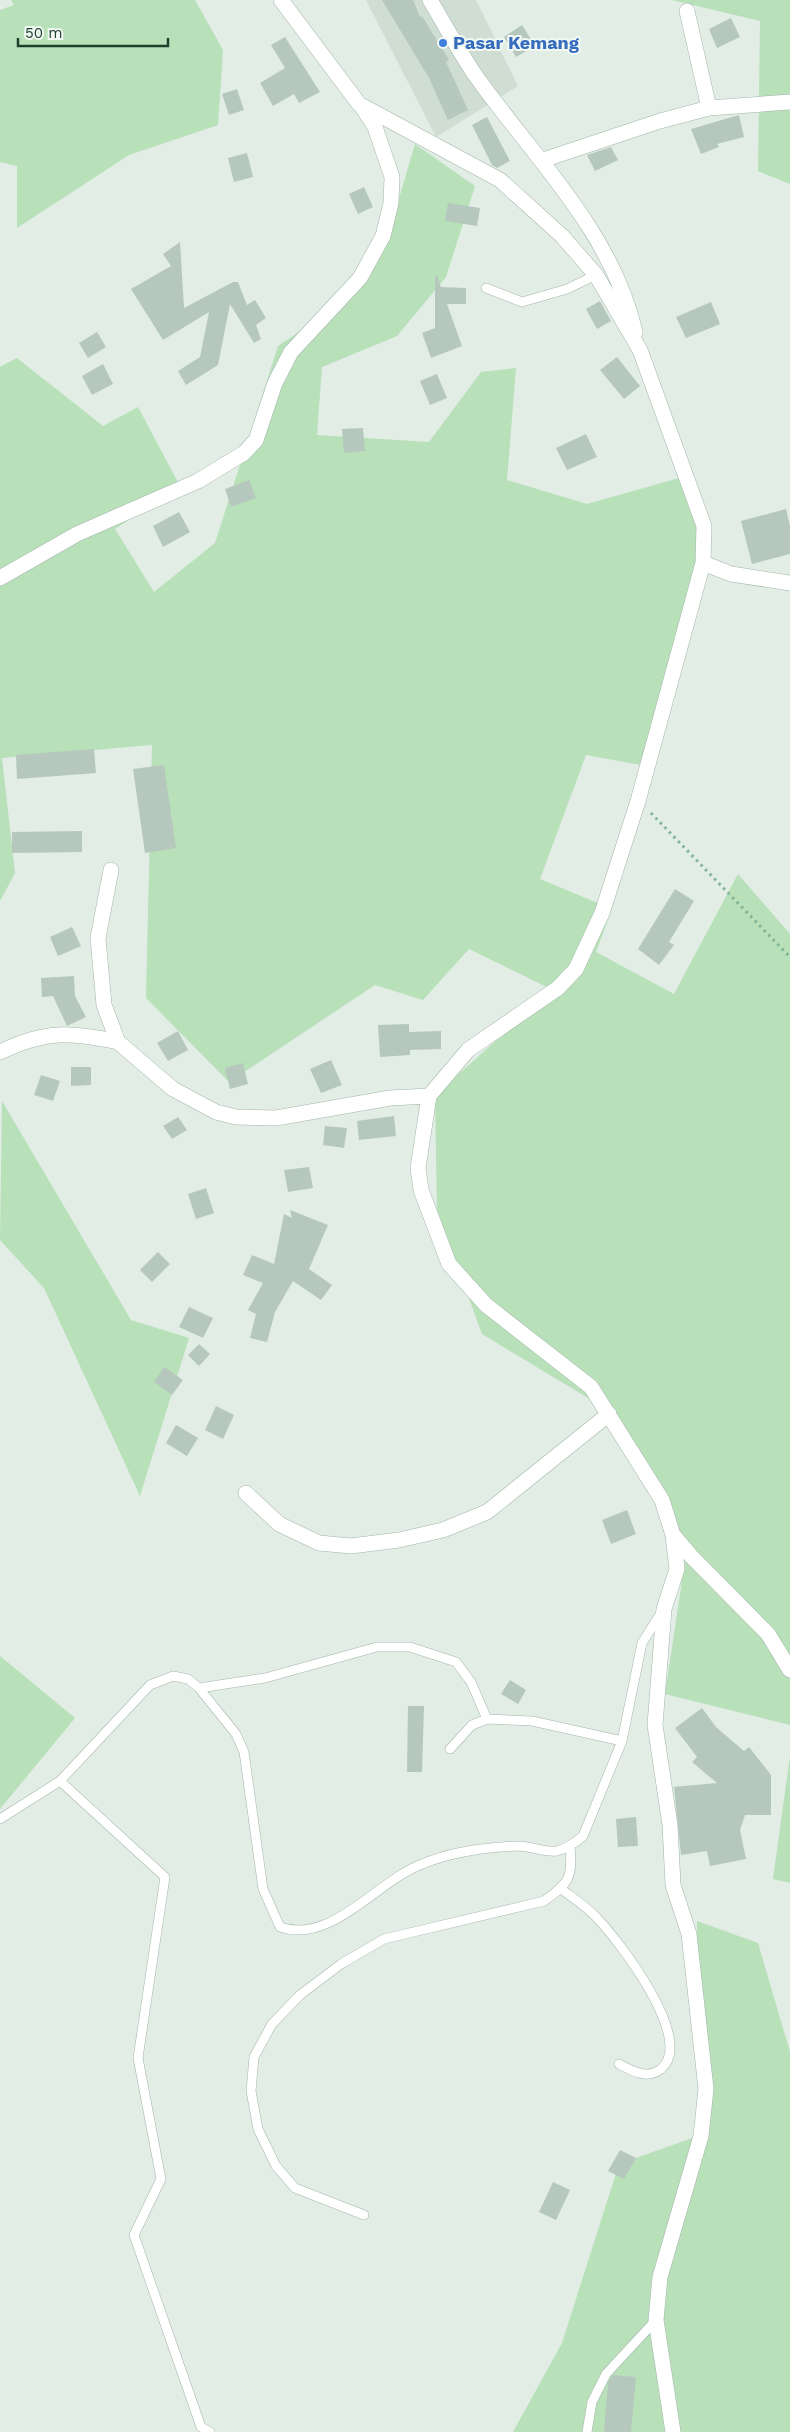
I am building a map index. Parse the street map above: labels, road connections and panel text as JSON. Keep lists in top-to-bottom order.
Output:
{
  "places": ["Pasar Kemang"],
  "scale_bar": "50 m"
}
